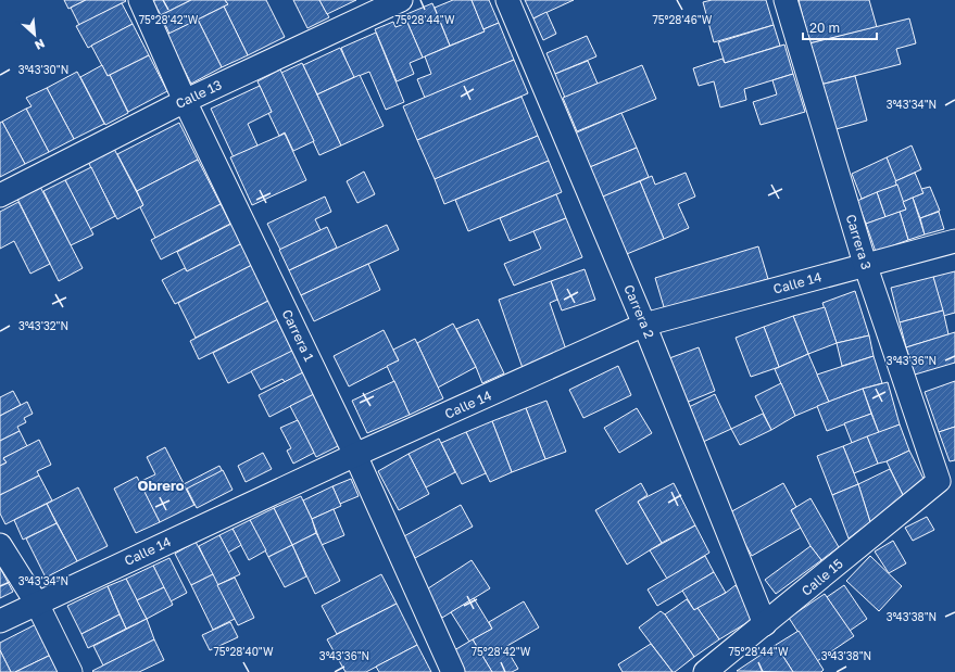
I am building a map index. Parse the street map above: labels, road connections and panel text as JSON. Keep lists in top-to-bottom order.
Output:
{
  "streets": {
    "street": [
      "Calle 13",
      "Carrera 3",
      "Calle 14",
      "Carrera 2",
      "Carrera 1",
      "Calle 15"
    ]
  },
  "crossings": [
    ["Calle 13", "Carrera 1"],
    ["Carrera 3", "Calle 14"],
    ["Carrera 3", "Calle 15"],
    ["Calle 14", "Carrera 2"],
    ["Calle 14", "Carrera 1"],
    ["Carrera 2", "Calle 15"]
  ],
  "districts": ["Obrero"],
  "scale_bar": "20 m",
  "north": "bottom right",
  "coordinates": [
    "75°28'42\"W",
    "75°28'44\"W",
    "75°28'46\"W",
    "3°43'30\"N",
    "3°43'34\"N",
    "3°43'32\"N",
    "3°43'36\"N",
    "3°43'38\"N",
    "75°28'40\"W"
  ]
}
